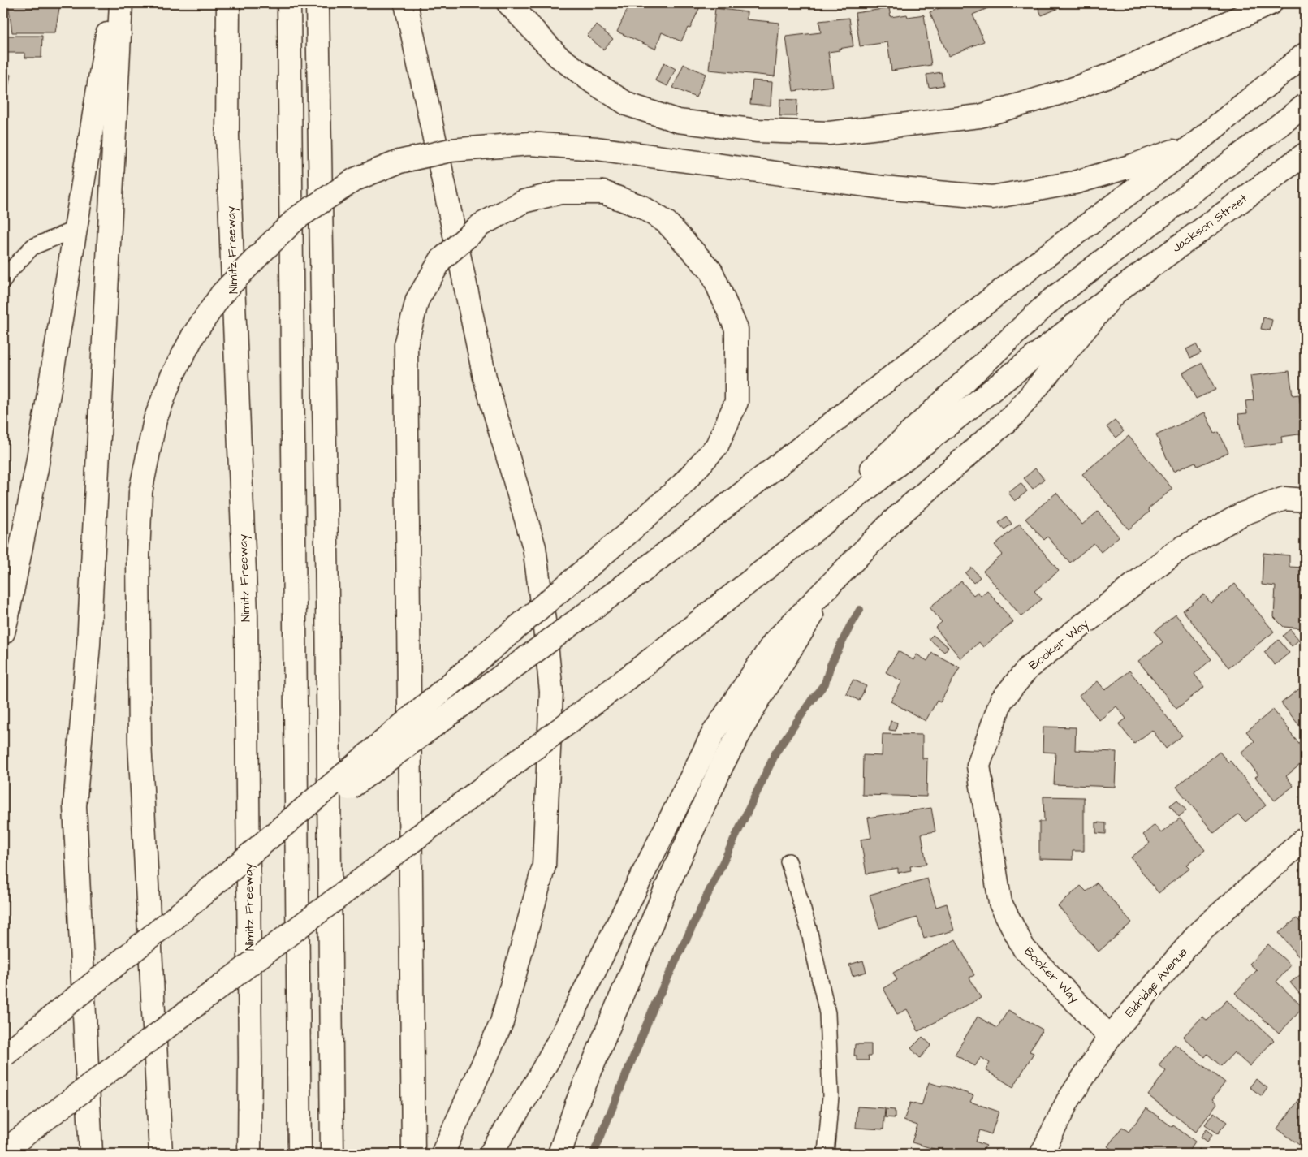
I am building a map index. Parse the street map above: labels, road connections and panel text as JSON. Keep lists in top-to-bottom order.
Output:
{
  "streets": {
    "main road": [
      "Jackson Street",
      "Nimitz Freeway",
      "Booker Way",
      "Eldridge Avenue"
    ]
  },
  "crossings": [
    ["Booker Way", "Eldridge Avenue"]
  ]
}
